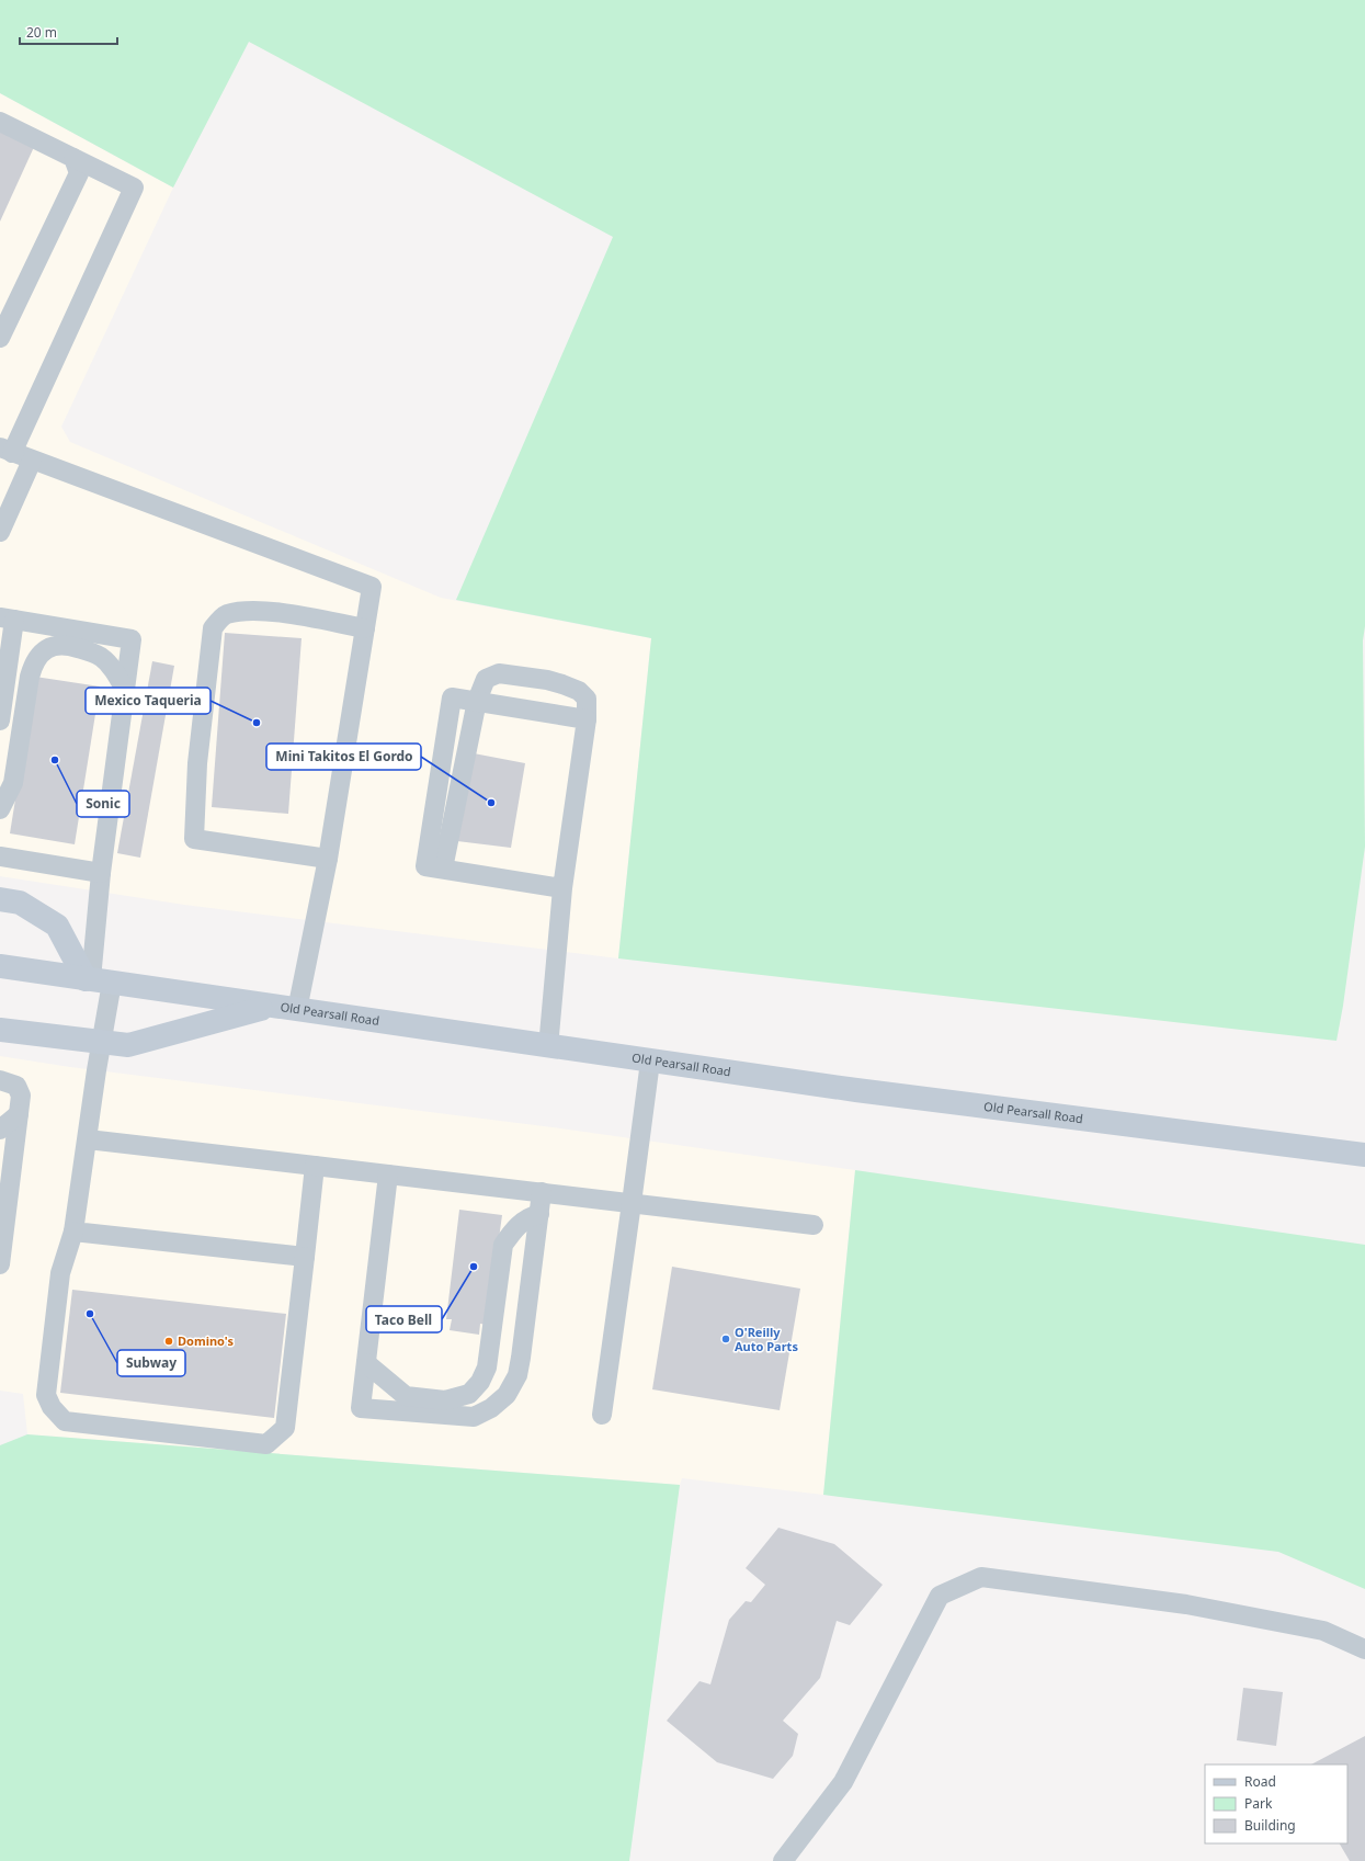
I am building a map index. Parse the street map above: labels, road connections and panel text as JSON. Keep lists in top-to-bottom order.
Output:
{
  "streets": {
    "main road": ["Old Pearsall Road"]
  },
  "places": [
    "Mexico Taqueria",
    "Sonic",
    "Mini Takitos El Gordo",
    "Taco Bell",
    "Subway",
    "O'Reilly Auto Parts",
    "Domino's"
  ],
  "legend": ["Road", "Park", "Building"],
  "scale_bar": "20 m"
}
